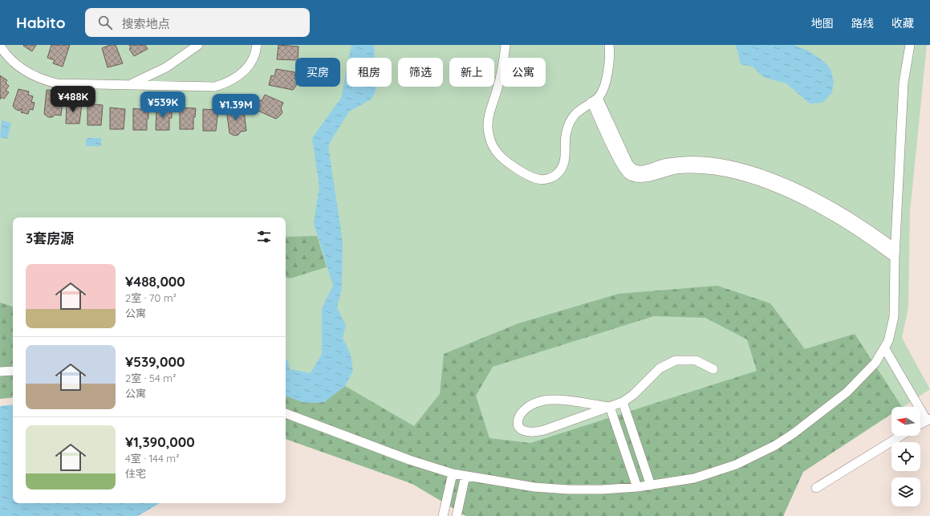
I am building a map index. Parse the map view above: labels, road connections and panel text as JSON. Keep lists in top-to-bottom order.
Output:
{
  "north": "left",
  "page": {
    "header": "Habito",
    "search": "搜索地点",
    "nav": ["地图", "路线", "收藏"],
    "chip": [
      "买房",
      "租房",
      "筛选",
      "新上",
      "公寓"
    ],
    "price": ["¥488K", "¥539K", "¥1.39M"],
    "heading": "3套房源",
    "list": [
      {
        "name": "¥488,000",
        "note": "2室 · 70 m² · 公寓"
      },
      {
        "name": "¥539,000",
        "note": "2室 · 54 m² · 公寓"
      },
      {
        "name": "¥1,390,000",
        "note": "4室 · 144 m² · 住宅"
      }
    ]
  }
}
